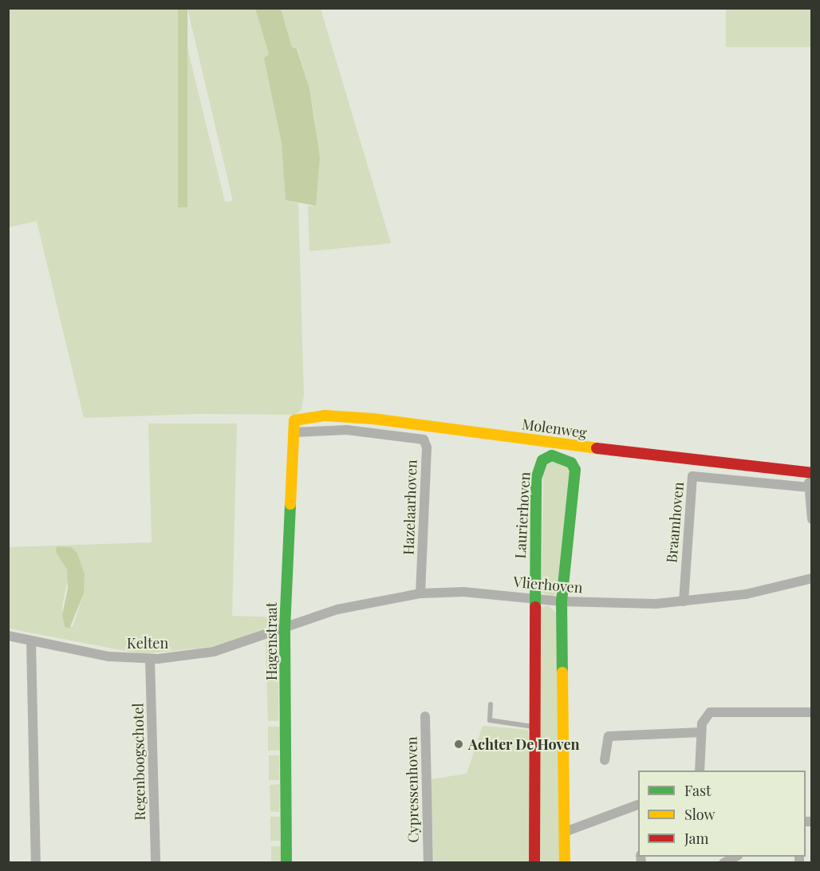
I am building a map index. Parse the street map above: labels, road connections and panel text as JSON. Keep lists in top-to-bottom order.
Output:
{
  "streets": {
    "street": [
      "Molenweg",
      "Hazelaarhoven",
      "Laurierhoven",
      "Braamhoven",
      "Vlierhoven",
      "Hagenstraat",
      "Kelten",
      "Regenboogschotel",
      "Cypressenhoven"
    ]
  },
  "crossings": [
    ["Molenweg", "Hagenstraat"],
    ["Hazelaarhoven", "Vlierhoven"],
    ["Hazelaarhoven", "Hagenstraat"],
    ["Laurierhoven", "Vlierhoven"],
    ["Braamhoven", "Vlierhoven"],
    ["Vlierhoven", "Hagenstraat"],
    ["Vlierhoven", "Kelten"],
    ["Hagenstraat", "Kelten"],
    ["Kelten", "Regenboogschotel"]
  ],
  "places": ["Achter De Hoven"],
  "legend": ["Fast", "Slow", "Jam"]
}
